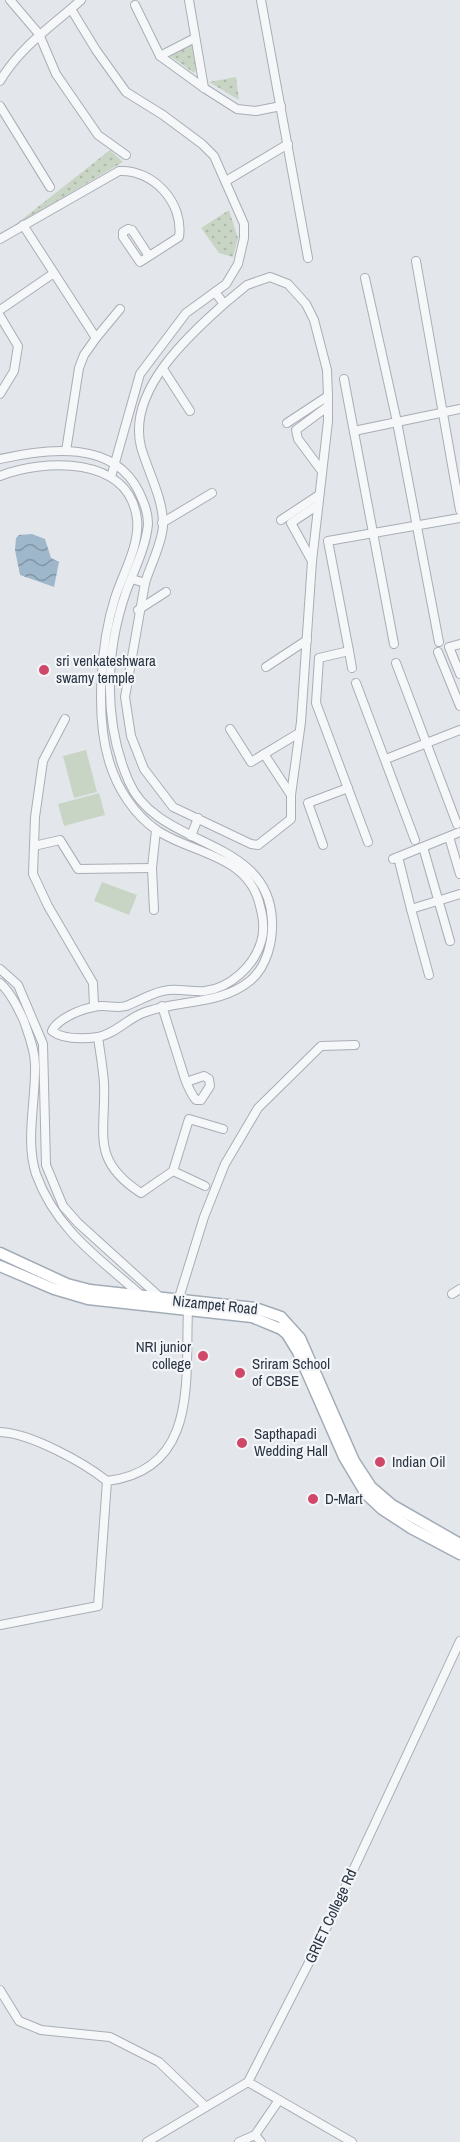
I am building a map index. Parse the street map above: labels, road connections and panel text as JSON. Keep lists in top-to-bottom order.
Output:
{
  "streets": {
    "main road": ["Nizampet Road"],
    "street": ["GRIET College Rd"]
  },
  "places": [
    "sri venkateshwara swamy temple",
    "NRI junior college",
    "Sriram School of CBSE",
    "Sapthapadi Wedding Hall",
    "Indian Oil",
    "D-Mart"
  ]
}
